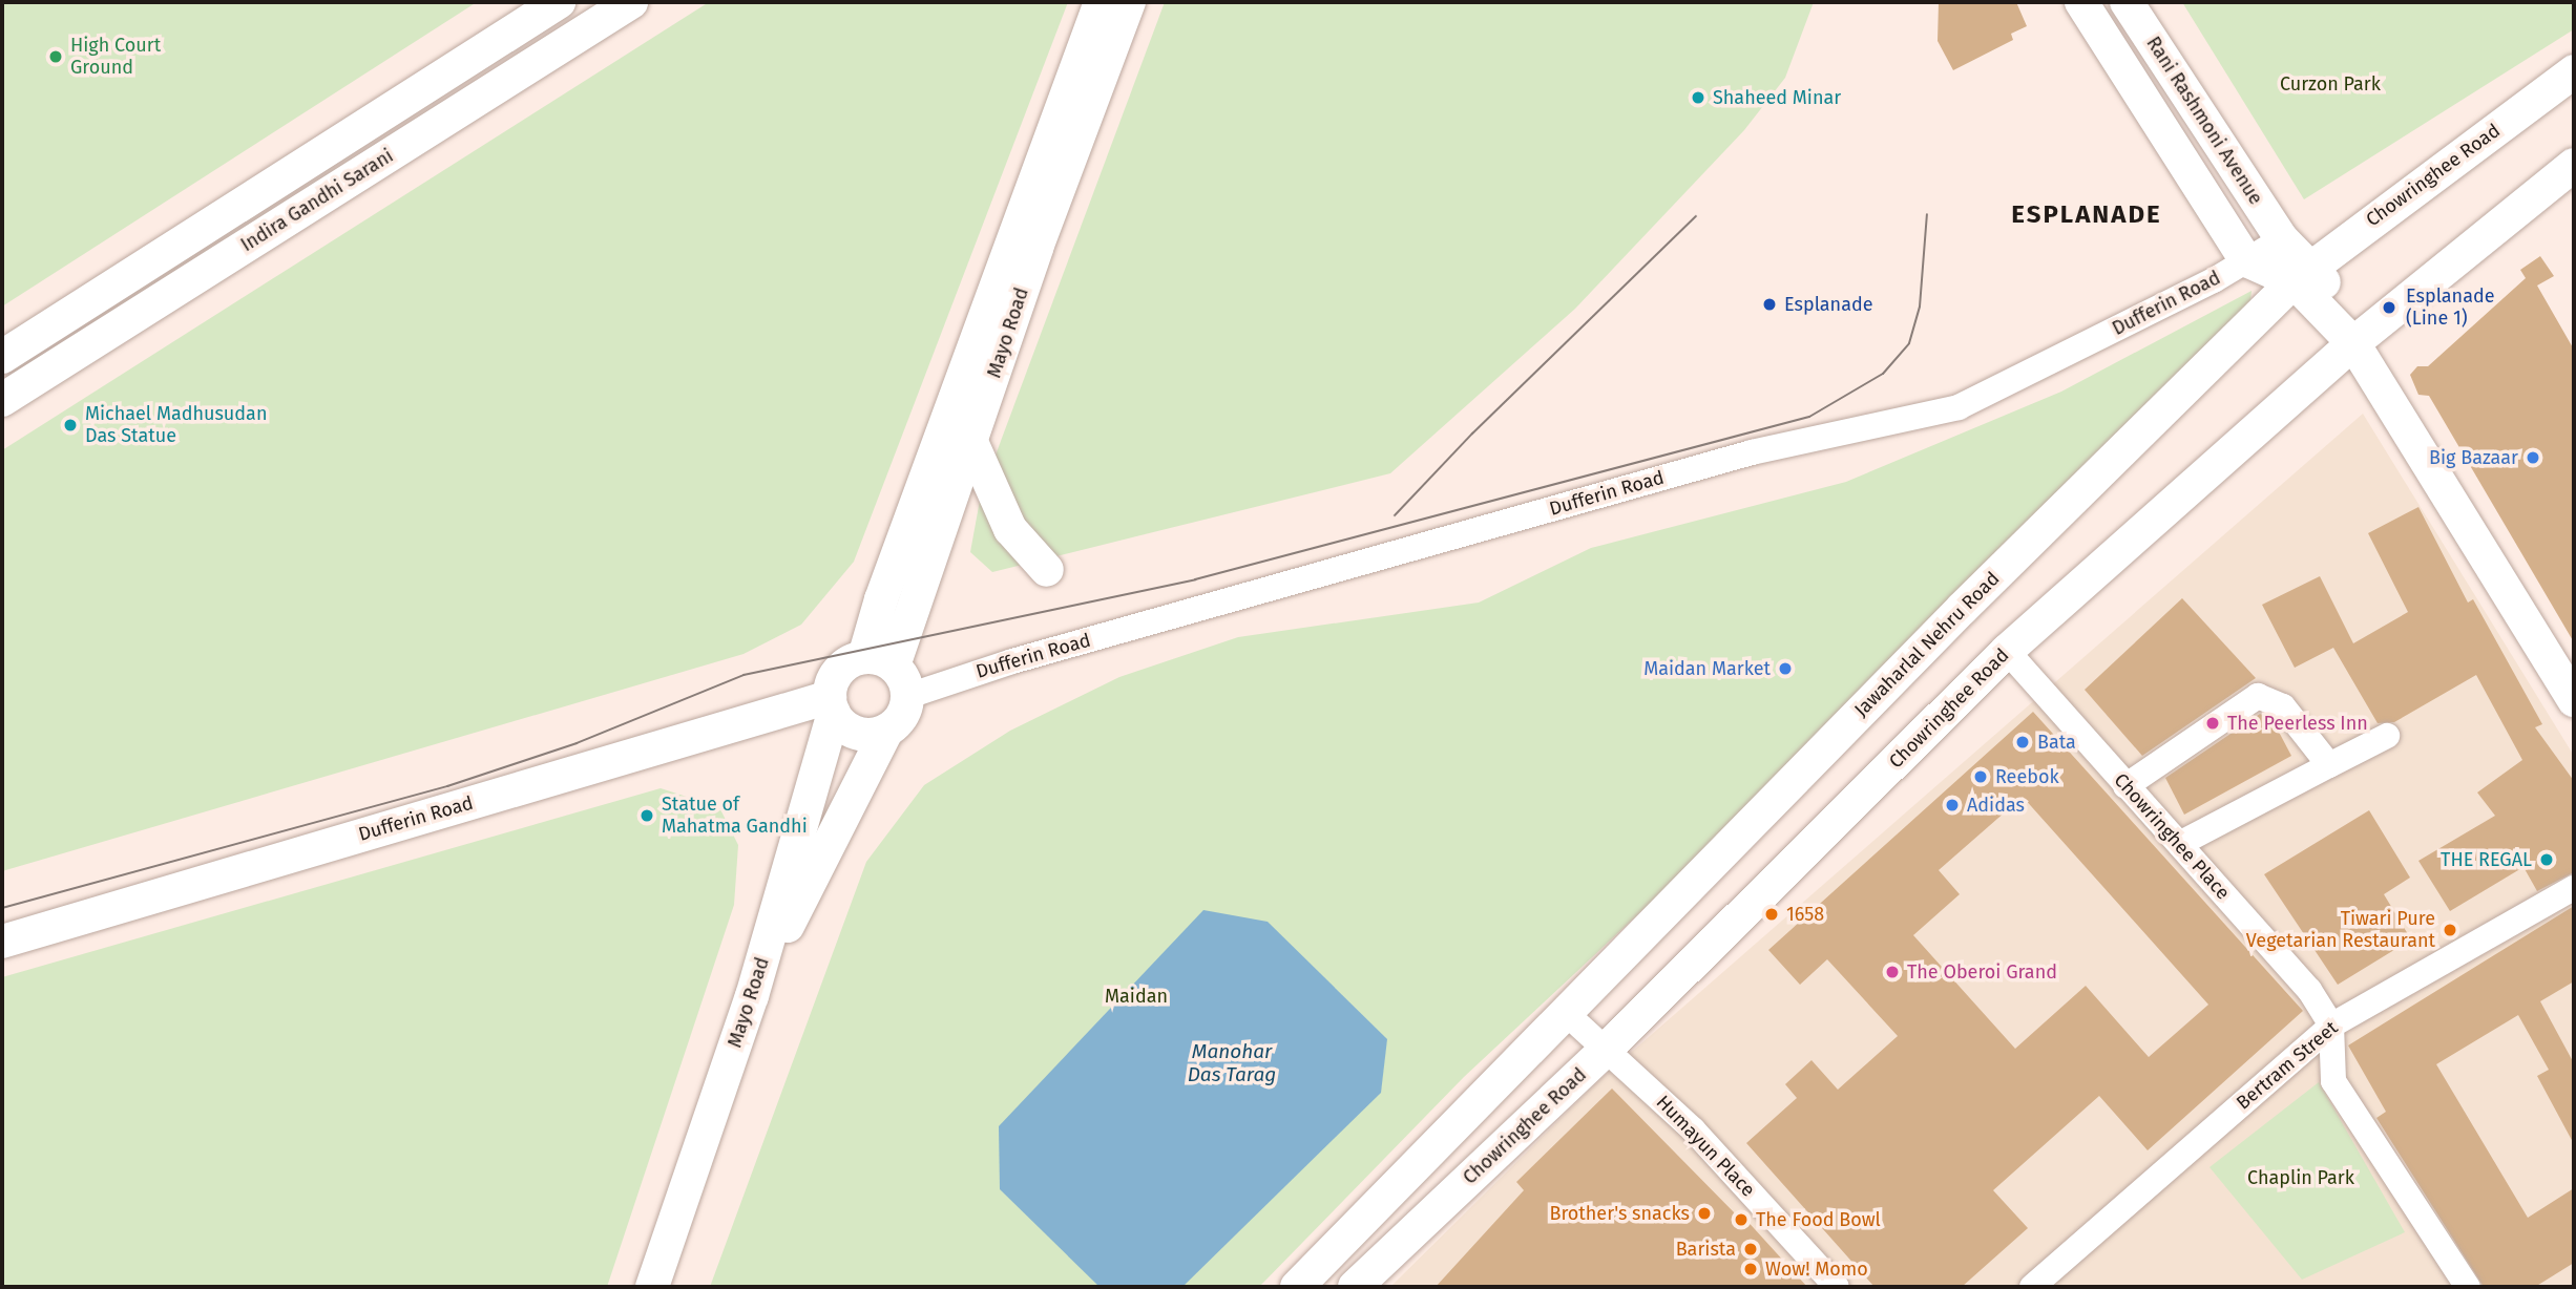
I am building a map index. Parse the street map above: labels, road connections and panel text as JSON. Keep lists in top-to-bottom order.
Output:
{
  "streets": {
    "main road": [
      "Rani Rashmoni Avenue",
      "Chowringhee Road",
      "Indira Gandhi Sarani",
      "Dufferin Road",
      "Mayo Road",
      "Jawaharlal Nehru Road"
    ],
    "street": ["Chowringhee Place", "Bertram Street", "Humayun Place"]
  },
  "crossings": [
    ["Rani Rashmoni Avenue", "Chowringhee Road"],
    ["Rani Rashmoni Avenue", "Dufferin Road"],
    ["Rani Rashmoni Avenue", "Jawaharlal Nehru Road"],
    ["Chowringhee Road", "Jawaharlal Nehru Road"],
    ["Chowringhee Road", "Chowringhee Place"],
    ["Chowringhee Road", "Humayun Place"],
    ["Dufferin Road", "Mayo Road"],
    ["Jawaharlal Nehru Road", "Humayun Place"],
    ["Chowringhee Place", "Bertram Street"]
  ],
  "districts": ["ESPLANADE"],
  "water": ["Manohar Das Tarag"],
  "parks": ["Curzon Park", "Maidan", "Chaplin Park"],
  "places": [
    "High Court Ground",
    "Shaheed Minar",
    "Esplanade",
    "Esplanade (Line 1)",
    "Michael Madhusudan Das Statue",
    "Big Bazaar",
    "Maidan Market",
    "The Peerless Inn",
    "Bata",
    "Reebok",
    "Adidas",
    "Statue of Mahatma Gandhi",
    "THE REGAL",
    "1658",
    "Tiwari Pure Vegetarian Restaurant",
    "The Oberoi Grand",
    "Brother's snacks",
    "The Food Bowl",
    "Barista",
    "Wow! Momo"
  ]
}
